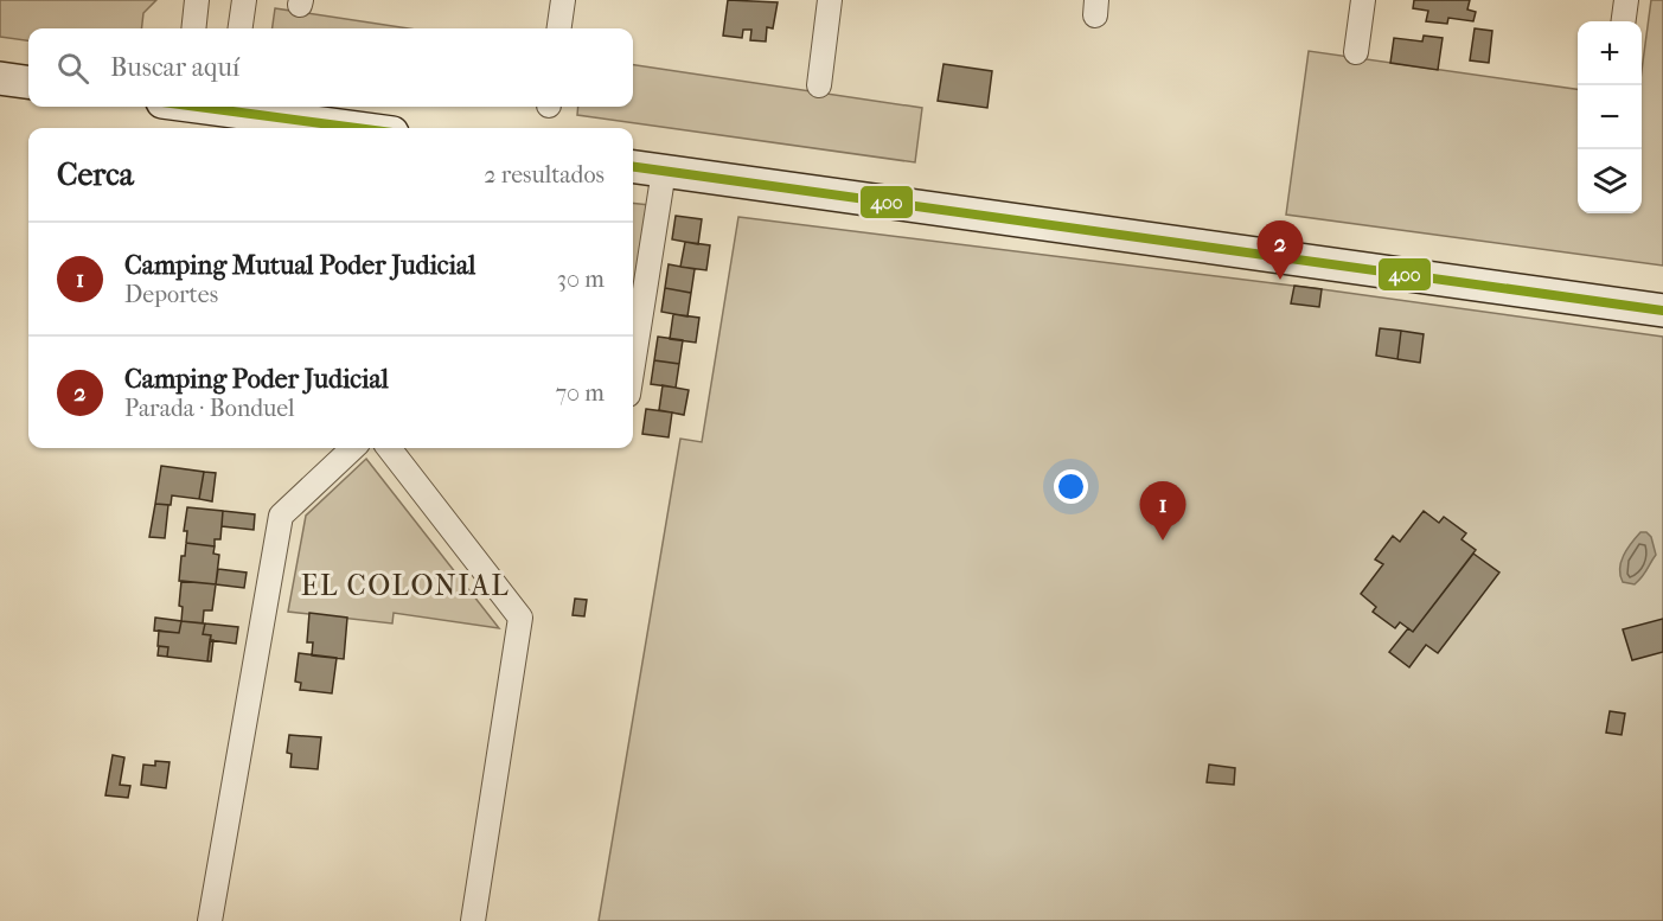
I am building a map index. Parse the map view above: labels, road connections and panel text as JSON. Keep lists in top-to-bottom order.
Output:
{
  "districts": ["EL COLONIAL"],
  "lines": ["transit line 400"],
  "page": {
    "map_buttons": ["+", "−"],
    "search": "Buscar aquí",
    "heading": ["Cerca", "2 resultados"],
    "pins": ["2", "1"],
    "list": [
      {
        "mark": "1",
        "name": "Camping Mutual Poder Judicial",
        "note": "Deportes",
        "value": "30 m"
      },
      {
        "mark": "2",
        "name": "Camping Poder Judicial",
        "note": "Parada · Bonduel",
        "value": "70 m"
      }
    ]
  }
}
